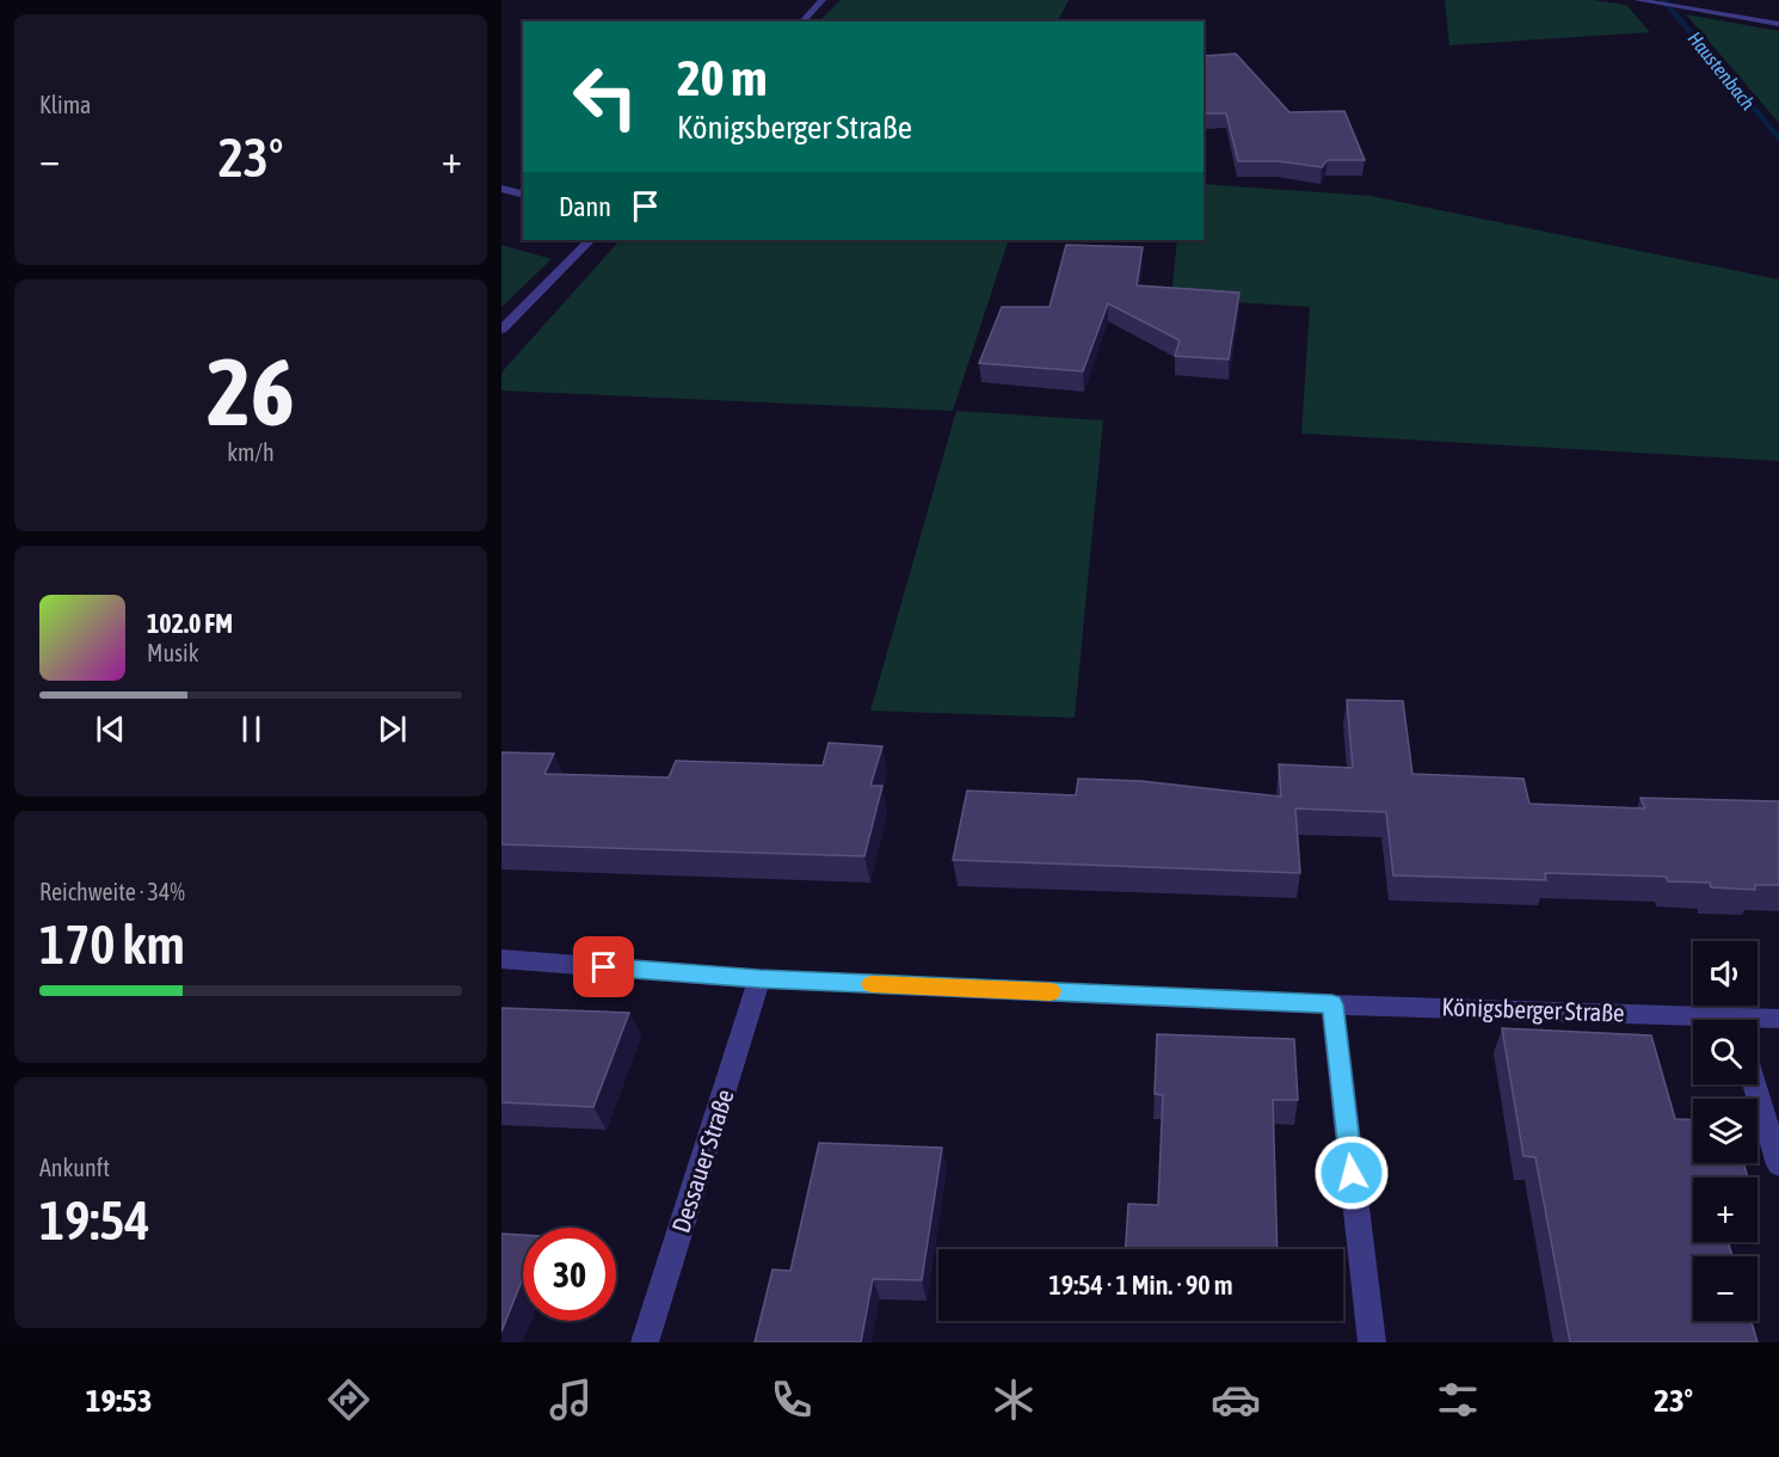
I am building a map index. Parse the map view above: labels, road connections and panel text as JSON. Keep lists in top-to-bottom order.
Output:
{
  "streets": {
    "street": ["Königsberger Straße", "Dessauer Straße"]
  },
  "crossings": [
    ["Königsberger Straße", "Dessauer Straße"]
  ],
  "water": ["Haustenbach"],
  "page": {
    "tile": [
      "Klima",
      ["26", "km/h"],
      ["Reichweite · 34%", "170 km"],
      ["Ankunft", "19:54"]
    ],
    "turn": ["20 m", "Königsberger Straße"],
    "heat": ["−", "23°", "+"],
    "then": "Dann",
    "song": ["102.0 FM", "Musik"],
    "map_buttons": ["+", "−"],
    "limit": "30",
    "trip": "19:54 · 1 Min. · 90 m",
    "tabs": ["19:53", "23°"]
  }
}
